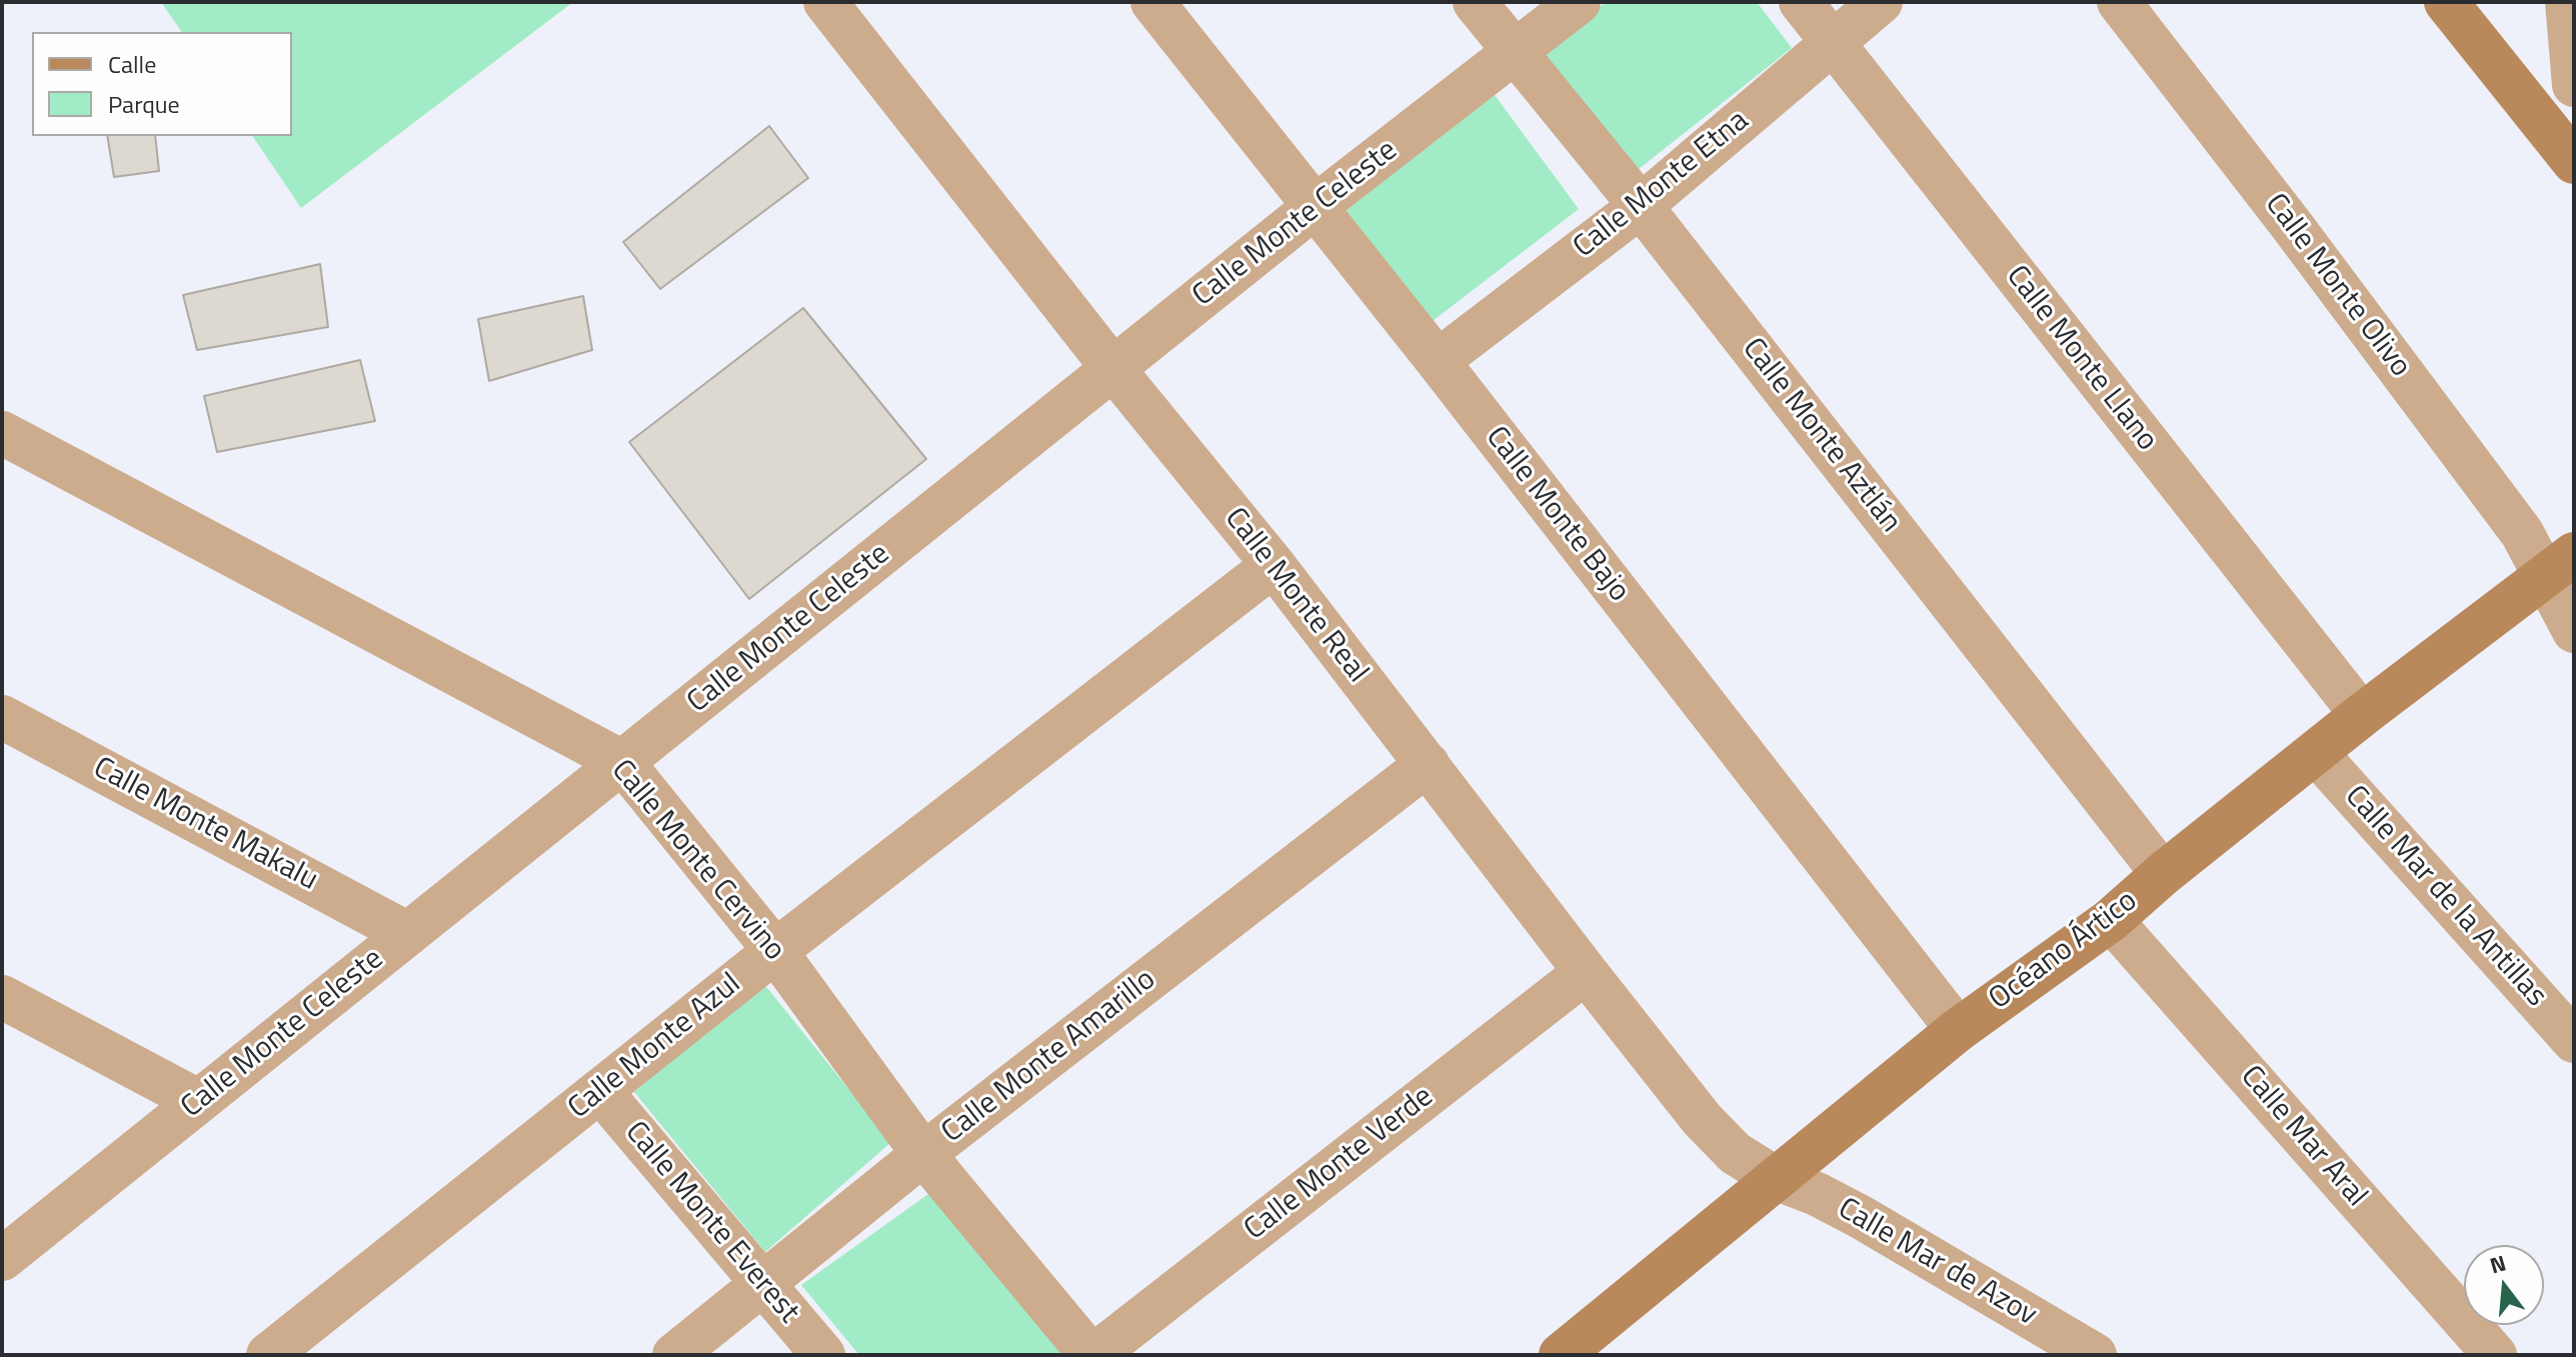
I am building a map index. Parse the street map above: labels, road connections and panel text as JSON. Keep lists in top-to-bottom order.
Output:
{
  "streets": {
    "street": [
      "Calle Monte Etna",
      "Calle Monte Celeste",
      "Calle Monte Olivo",
      "Calle Monte Llano",
      "Calle Monte Aztlán",
      "Calle Monte Bajo",
      "Calle Monte Real",
      "Calle Monte Makalu",
      "Calle Monte Cervino",
      "Calle Mar de la Antillas",
      "Océano Ártico",
      "Calle Monte Azul",
      "Calle Monte Amarillo",
      "Calle Mar Aral",
      "Calle Monte Verde",
      "Calle Monte Everest",
      "Calle Mar de Azov"
    ]
  },
  "crossings": [
    ["Calle Monte Etna", "Calle Monte Llano"],
    ["Calle Monte Etna", "Calle Monte Aztlán"],
    ["Calle Monte Etna", "Calle Monte Bajo"],
    ["Calle Monte Celeste", "Calle Monte Aztlán"],
    ["Calle Monte Celeste", "Calle Monte Bajo"],
    ["Calle Monte Celeste", "Calle Monte Real"],
    ["Calle Monte Celeste", "Calle Monte Makalu"],
    ["Calle Monte Celeste", "Calle Monte Cervino"],
    ["Calle Monte Olivo", "Océano Ártico"],
    ["Calle Monte Llano", "Océano Ártico"],
    ["Calle Monte Aztlán", "Océano Ártico"],
    ["Calle Monte Bajo", "Océano Ártico"],
    ["Calle Monte Real", "Océano Ártico"],
    ["Calle Monte Real", "Calle Monte Azul"],
    ["Calle Monte Real", "Calle Monte Amarillo"],
    ["Calle Monte Real", "Calle Monte Verde"],
    ["Calle Monte Real", "Calle Mar de Azov"],
    ["Calle Monte Cervino", "Calle Monte Azul"],
    ["Calle Monte Cervino", "Calle Monte Amarillo"],
    ["Calle Monte Cervino", "Calle Monte Verde"],
    ["Calle Mar de la Antillas", "Océano Ártico"],
    ["Océano Ártico", "Calle Mar Aral"],
    ["Océano Ártico", "Calle Mar de Azov"],
    ["Calle Monte Azul", "Calle Monte Everest"],
    ["Calle Monte Amarillo", "Calle Monte Everest"]
  ],
  "legend": ["Calle", "Parque"],
  "north": "top"
}
